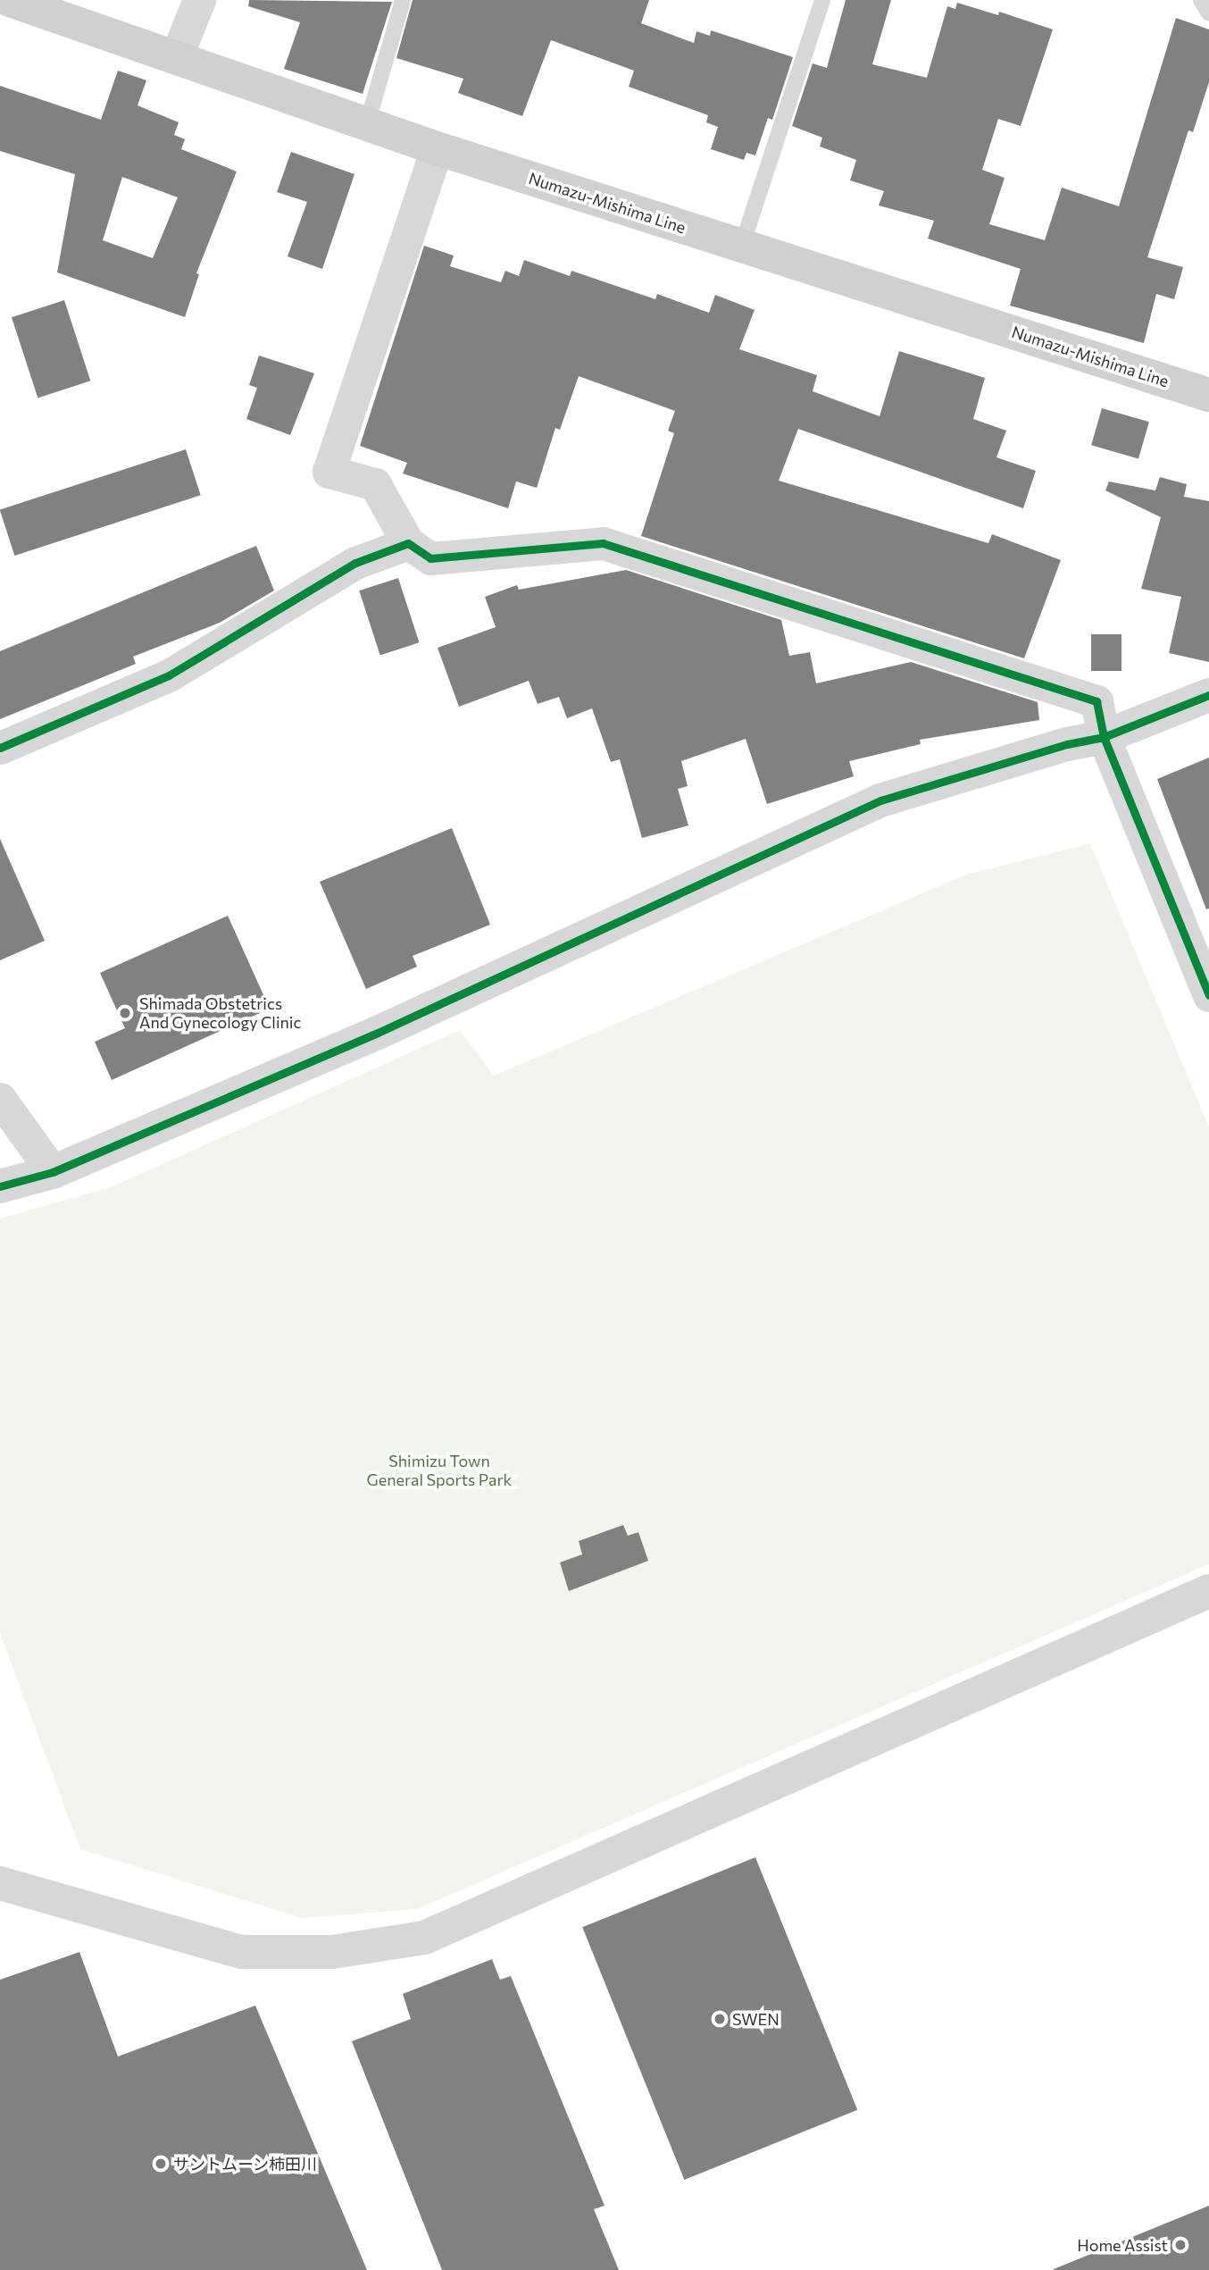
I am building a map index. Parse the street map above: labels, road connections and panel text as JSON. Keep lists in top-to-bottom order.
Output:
{
  "streets": {
    "main road": ["Numazu-Mishima Line"]
  },
  "parks": ["Shimizu Town General Sports Park"],
  "places": [
    "Shimada Obstetrics And Gynecology Clinic",
    "SWEN",
    "サントムーン柿田川",
    "Home Assist"
  ]
}
